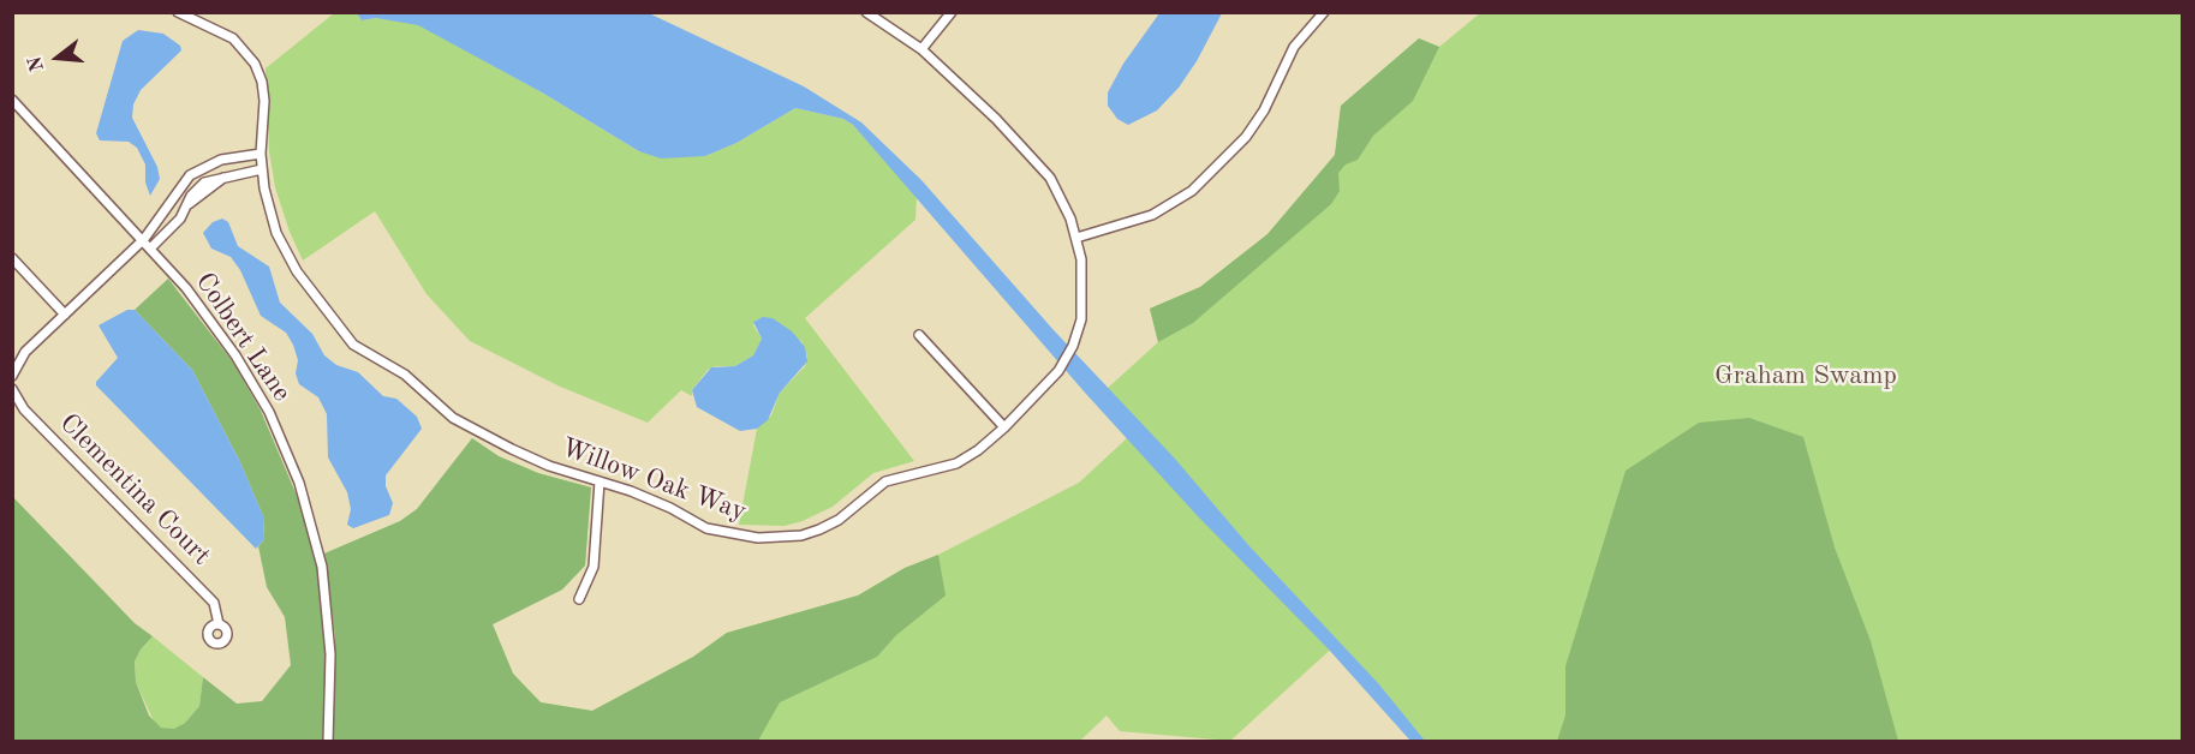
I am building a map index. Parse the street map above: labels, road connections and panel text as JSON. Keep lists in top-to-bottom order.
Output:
{
  "streets": {
    "street": ["Colbert Lane", "Willow Oak Way", "Clementina Court"]
  },
  "parks": ["Graham Swamp"],
  "north": "left"
}
